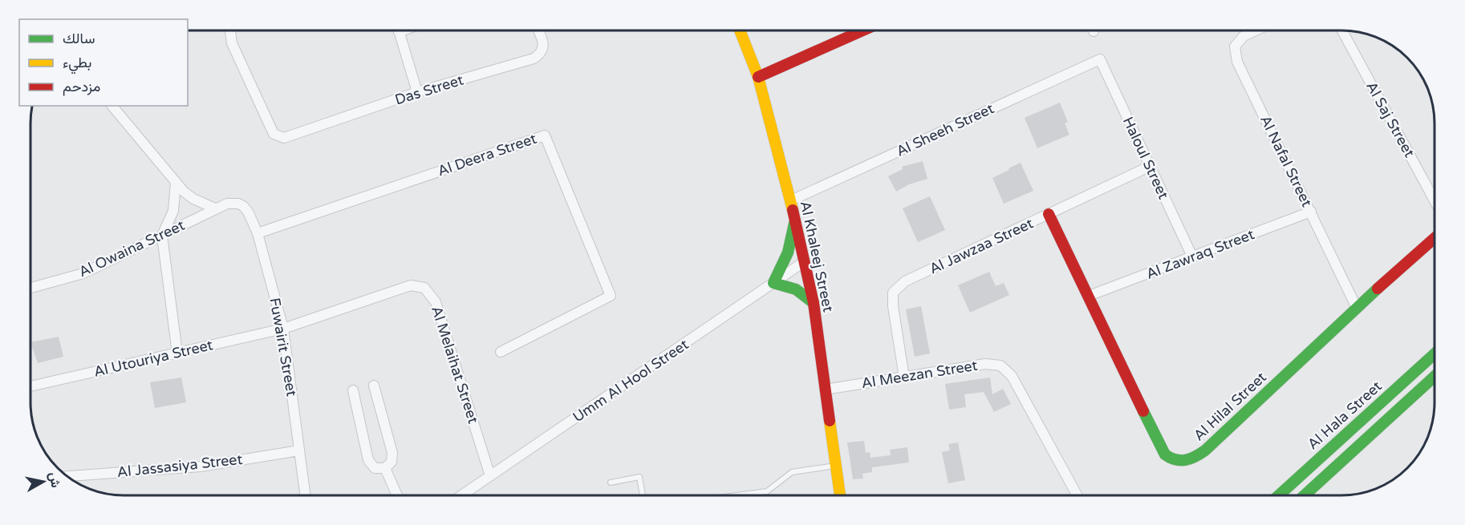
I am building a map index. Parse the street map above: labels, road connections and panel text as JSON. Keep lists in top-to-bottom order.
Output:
{
  "streets": {
    "street": [
      "Das Street",
      "Al Saj Street",
      "Al Sheeh Street",
      "Al Deera Street",
      "Haloul Street",
      "Al Nafal Street",
      "Al Jawzaa Street",
      "Al Owaina Street",
      "Al Zawraq Street",
      "Al Khaleej Street",
      "Fuwairit Street",
      "Al Utouriya Street",
      "Al Melaihat Street",
      "Al Meezan Street",
      "Umm Al Hool Street",
      "Al Hilal Street",
      "Al Hala Street",
      "Al Jassasiya Street"
    ]
  },
  "crossings": [
    ["Al Sheeh Street", "Haloul Street"],
    ["Al Sheeh Street", "Al Khaleej Street"],
    ["Al Deera Street", "Fuwairit Street"],
    ["Haloul Street", "Al Jawzaa Street"],
    ["Haloul Street", "Al Zawraq Street"],
    ["Al Nafal Street", "Al Zawraq Street"],
    ["Al Nafal Street", "Al Hilal Street"],
    ["Al Jawzaa Street", "Al Meezan Street"],
    ["Al Jawzaa Street", "Al Hilal Street"],
    ["Al Owaina Street", "Fuwairit Street"],
    ["Al Zawraq Street", "Al Hilal Street"],
    ["Al Khaleej Street", "Al Meezan Street"],
    ["Al Khaleej Street", "Umm Al Hool Street"],
    ["Fuwairit Street", "Al Utouriya Street"],
    ["Fuwairit Street", "Al Melaihat Street"],
    ["Fuwairit Street", "Al Jassasiya Street"],
    ["Al Utouriya Street", "Al Melaihat Street"],
    ["Al Melaihat Street", "Umm Al Hool Street"]
  ],
  "legend": ["سالك", "بطيء", "مزدحم"],
  "north": "right"
}
